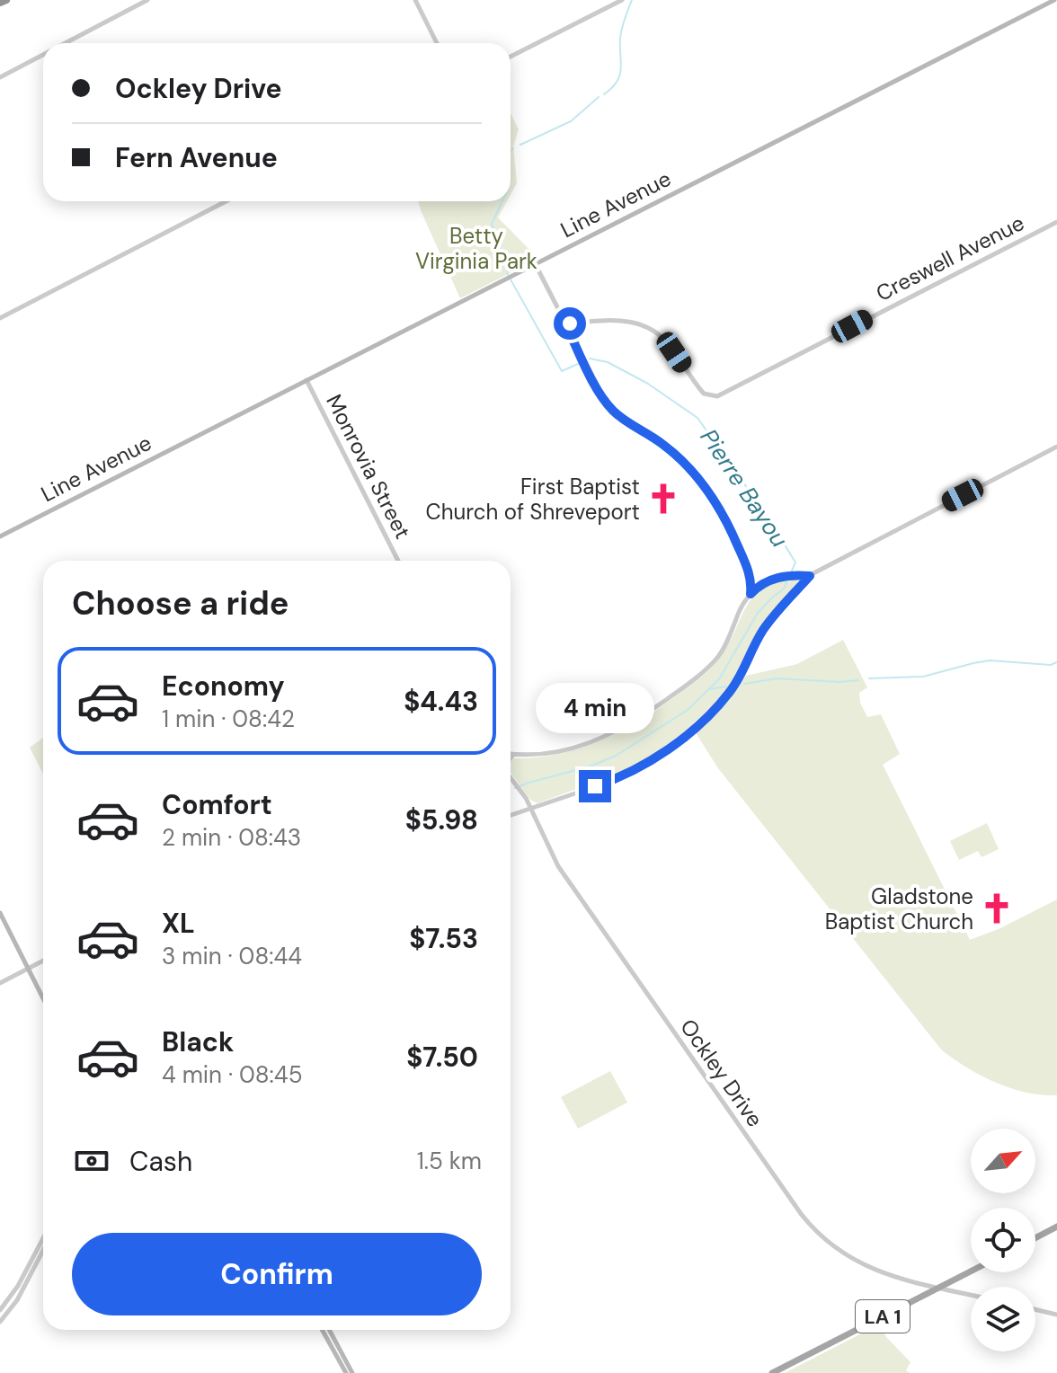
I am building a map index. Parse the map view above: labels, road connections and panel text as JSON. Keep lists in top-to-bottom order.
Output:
{
  "streets": {
    "main road": ["Line Avenue", "LA 1"],
    "street": ["Creswell Avenue", "Monrovia Street", "Ockley Drive"]
  },
  "crossings": [
    ["Line Avenue", "Monrovia Street"],
    ["Ockley Drive", "LA 1"]
  ],
  "water": ["Pierre Bayou"],
  "parks": ["Betty Virginia Park"],
  "places": {
    "church": ["First Baptist Church of Shreveport", "Gladstone Baptist Church"]
  },
  "north": "top right",
  "page": {
    "banner": ["Ockley Drive", "Fern Avenue"],
    "heading": "Choose a ride",
    "list": [
      {
        "name": "Economy",
        "note": "1 min · 08:42",
        "value": "$4.43"
      },
      {
        "name": "Comfort",
        "note": "2 min · 08:43",
        "value": "$5.98"
      },
      {
        "name": "XL",
        "note": "3 min · 08:44",
        "value": "$7.53"
      },
      {
        "name": "Black",
        "note": "4 min · 08:45",
        "value": "$7.50"
      }
    ],
    "bubble": "4 min",
    "pay": ["Cash", "1.5 km"],
    "buttons": "Confirm"
  }
}
